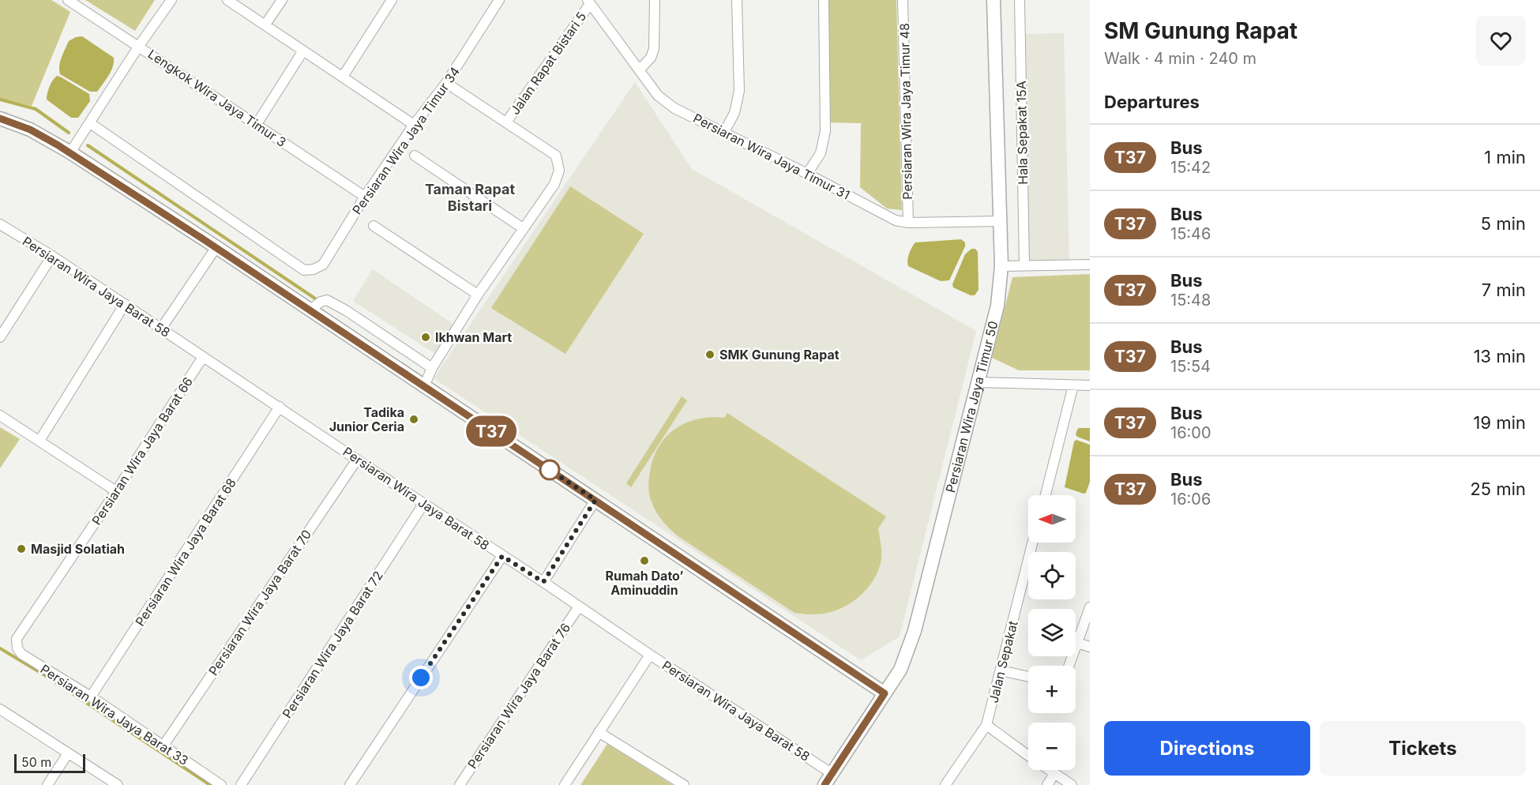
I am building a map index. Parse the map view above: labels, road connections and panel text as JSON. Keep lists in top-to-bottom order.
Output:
{
  "streets": {
    "street": [
      "Jalan Rapat Bistari 5",
      "Lengkok Wira Jaya Timur 3",
      "Persiaran Wira Jaya Timur 48",
      "Hala Sepakat 15A",
      "Persiaran Wira Jaya Timur 34",
      "Persiaran Wira Jaya Timur 31",
      "Persiaran Wira Jaya Barat 58",
      "Persiaran Wira Jaya Timur 50",
      "Persiaran Wira Jaya Barat 66",
      "Persiaran Wira Jaya Barat 68",
      "Persiaran Wira Jaya Barat 70",
      "Persiaran Wira Jaya Barat 72",
      "Jalan Sepakat",
      "Persiaran Wira Jaya Barat 76",
      "Persiaran Wira Jaya Barat 33"
    ]
  },
  "crossings": [
    ["Jalan Rapat Bistari 5", "Persiaran Wira Jaya Timur 31"],
    ["Lengkok Wira Jaya Timur 3", "Persiaran Wira Jaya Timur 34"],
    ["Persiaran Wira Jaya Timur 48", "Persiaran Wira Jaya Timur 31"],
    ["Persiaran Wira Jaya Timur 31", "Persiaran Wira Jaya Timur 50"],
    ["Persiaran Wira Jaya Barat 58", "Persiaran Wira Jaya Timur 50"],
    ["Persiaran Wira Jaya Barat 58", "Persiaran Wira Jaya Barat 66"],
    ["Persiaran Wira Jaya Barat 58", "Persiaran Wira Jaya Barat 68"],
    ["Persiaran Wira Jaya Barat 58", "Persiaran Wira Jaya Barat 70"],
    ["Persiaran Wira Jaya Barat 58", "Persiaran Wira Jaya Barat 72"],
    ["Persiaran Wira Jaya Barat 58", "Persiaran Wira Jaya Barat 76"],
    ["Persiaran Wira Jaya Barat 66", "Persiaran Wira Jaya Barat 33"],
    ["Persiaran Wira Jaya Barat 68", "Persiaran Wira Jaya Barat 33"],
    ["Persiaran Wira Jaya Barat 70", "Persiaran Wira Jaya Barat 33"]
  ],
  "districts": ["Taman Rapat Bistari"],
  "places": [
    "Ikhwan Mart",
    "SMK Gunung Rapat",
    "Tadika Junior Ceria",
    "Masjid Solatiah",
    "Rumah Dato’ Aminuddin"
  ],
  "lines": ["bus line T37"],
  "scale_bar": "50 m",
  "north": "left",
  "page": {
    "on_map": "T37",
    "heading": [
      ["SM Gunung Rapat", "Walk · 4 min · 240 m"],
      "Departures"
    ],
    "list": [
      {
        "mark": "T37",
        "name": "Bus",
        "note": "15:42",
        "value": "1 min"
      },
      {
        "mark": "T37",
        "name": "Bus",
        "note": "15:46",
        "value": "5 min"
      },
      {
        "mark": "T37",
        "name": "Bus",
        "note": "15:48",
        "value": "7 min"
      },
      {
        "mark": "T37",
        "name": "Bus",
        "note": "15:54",
        "value": "13 min"
      },
      {
        "mark": "T37",
        "name": "Bus",
        "note": "16:00",
        "value": "19 min"
      },
      {
        "mark": "T37",
        "name": "Bus",
        "note": "16:06",
        "value": "25 min"
      }
    ],
    "map_buttons": ["+", "−"],
    "buttons": ["Directions", "Tickets"],
    "scale": "50 m"
  }
}
